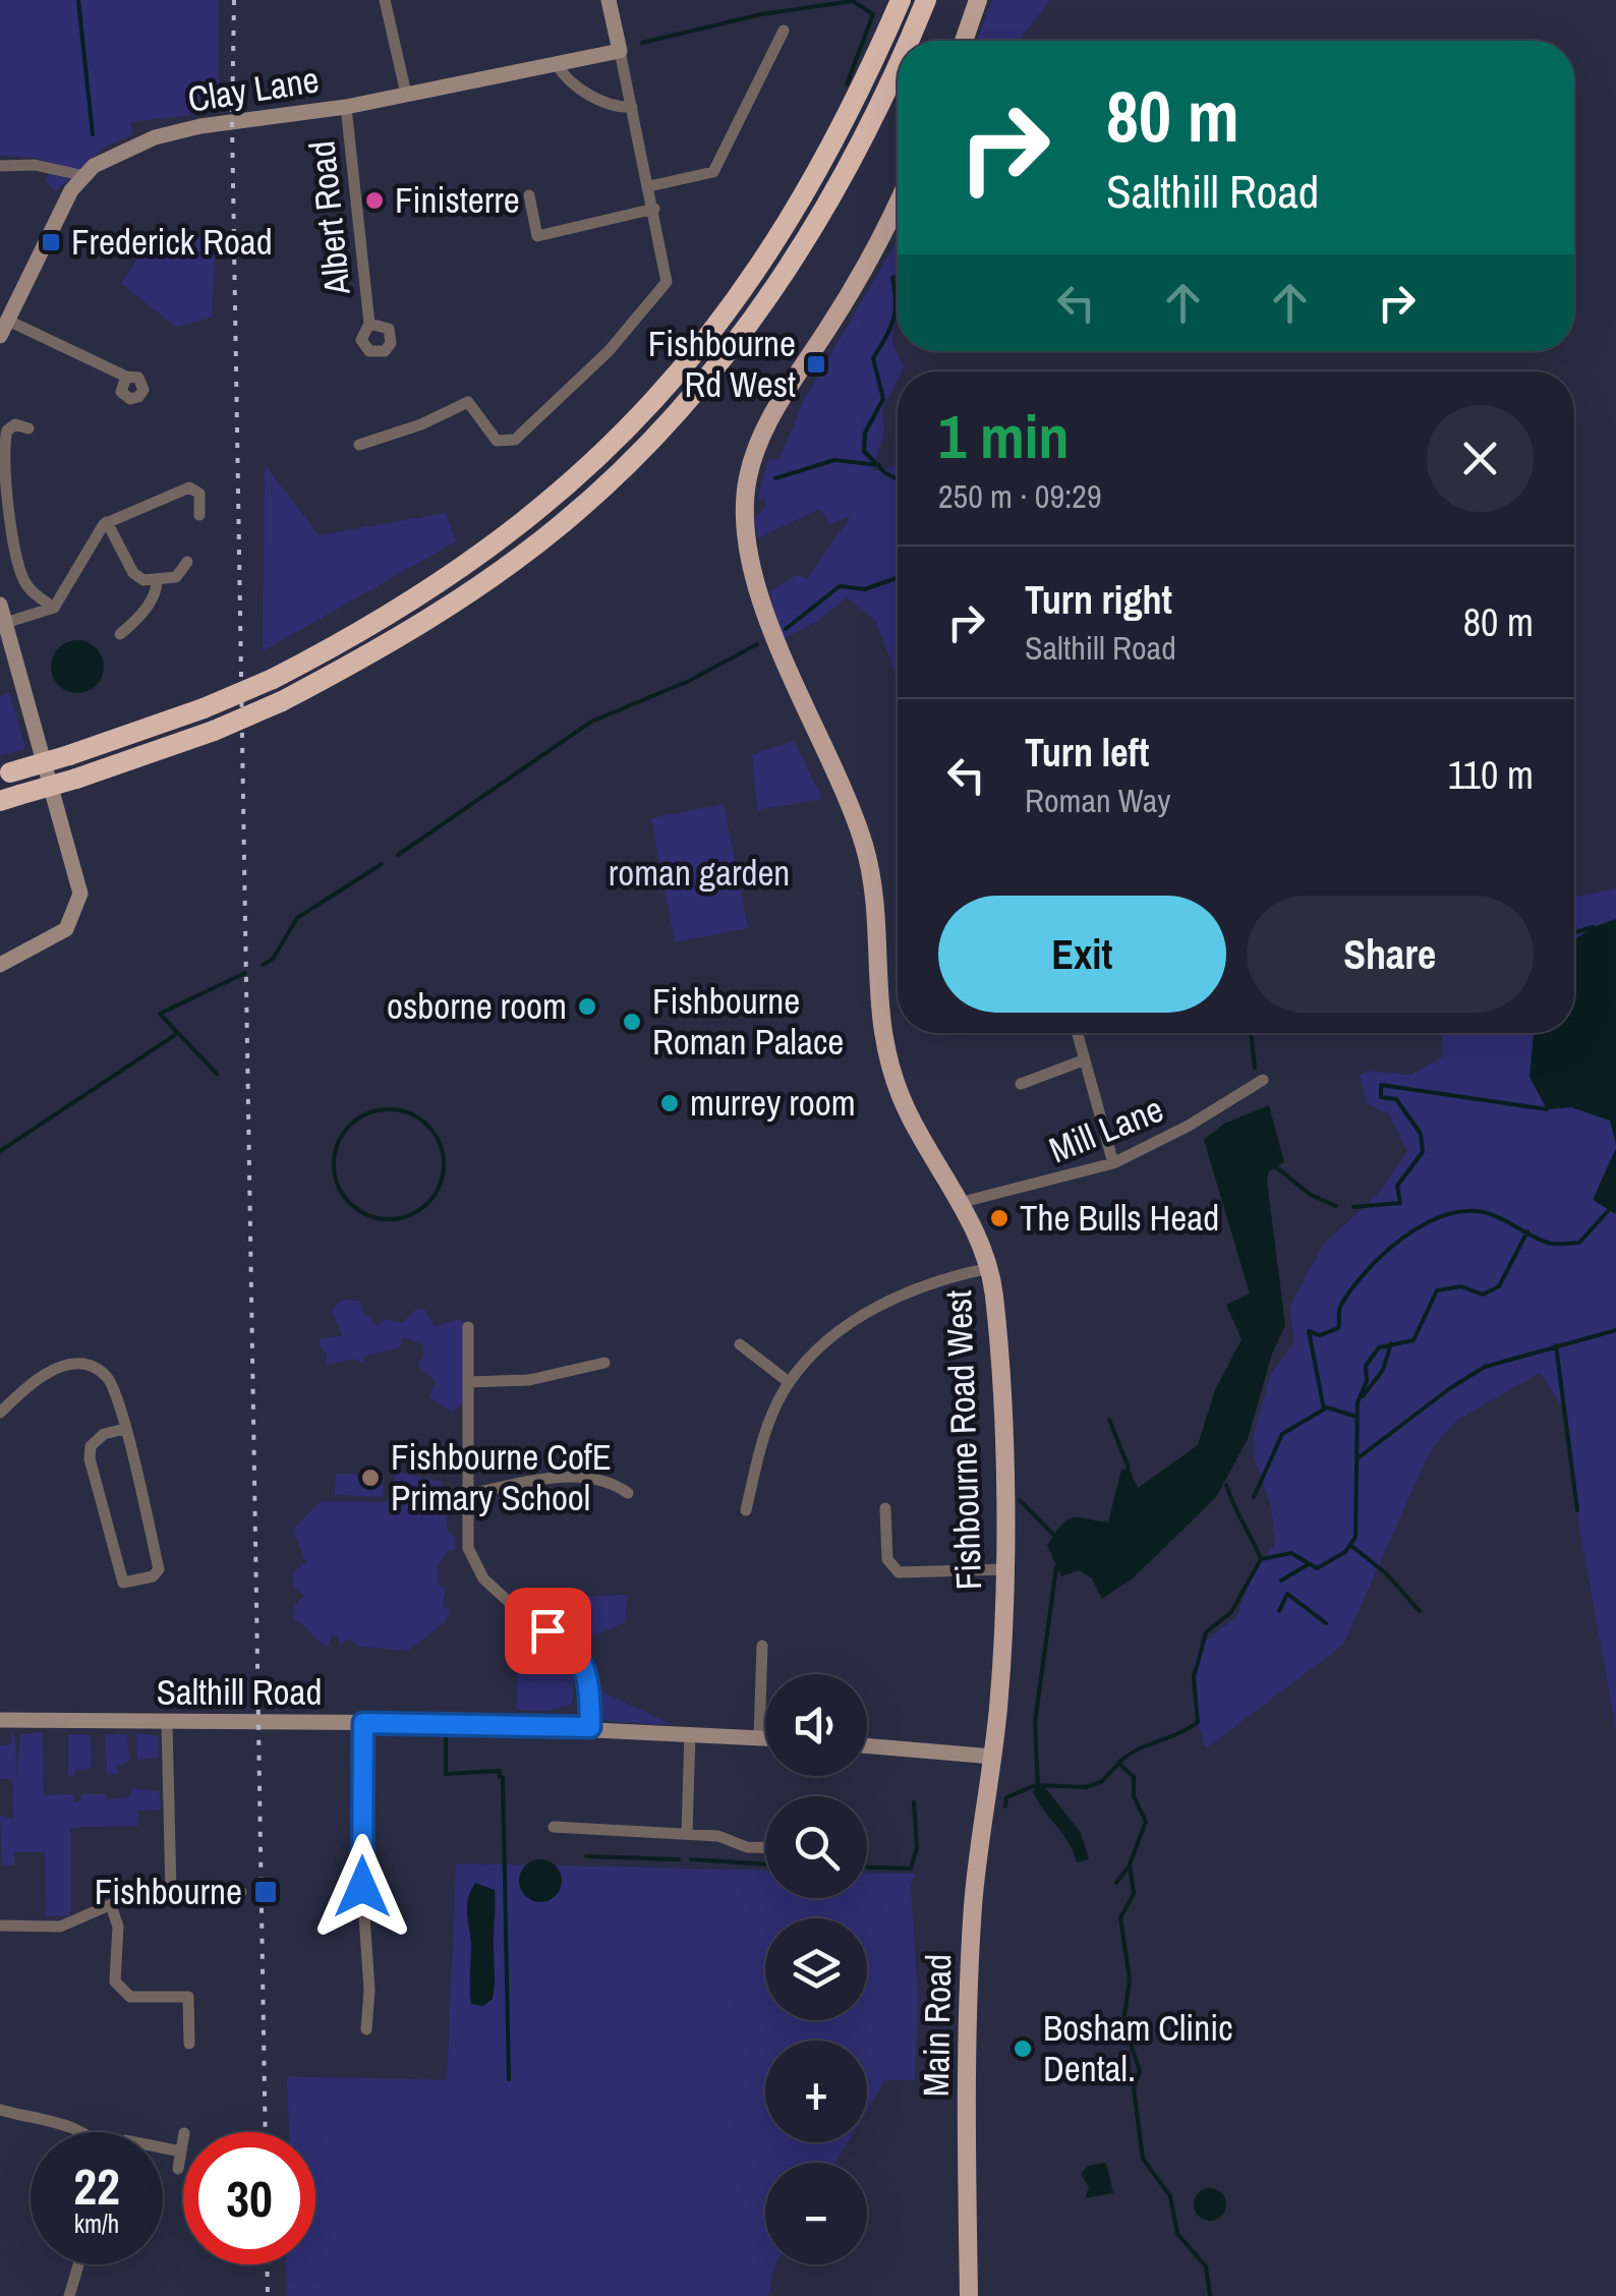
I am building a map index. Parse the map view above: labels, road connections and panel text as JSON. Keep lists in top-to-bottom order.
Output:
{
  "streets": {
    "main road": ["Fishbourne Road West", "Main Road"],
    "street": [
      "Clay Lane",
      "Albert Road",
      "Mill Lane",
      "Salthill Road"
    ]
  },
  "crossings": [
    ["Clay Lane", "Albert Road"],
    ["Mill Lane", "Fishbourne Road West"],
    ["Fishbourne Road West", "Main Road"]
  ],
  "parks": ["roman garden"],
  "places": {
    "other": [
      "Finisterre",
      "osborne room",
      "Fishbourne Roman Palace",
      "murrey room",
      "The Bulls Head",
      "Fishbourne CofE Primary School",
      "Bosham Clinic Dental."
    ],
    "transit": ["Frederick Road", "Fishbourne Rd West", "Fishbourne"]
  },
  "page": {
    "turn": ["80 m", "Salthill Road"],
    "heading": ["1 min", "250 m · 09:29"],
    "list": [
      {
        "name": "Turn right",
        "note": "Salthill Road",
        "value": "80 m"
      },
      {
        "name": "Turn left",
        "note": "Roman Way",
        "value": "110 m"
      }
    ],
    "buttons": ["Exit", "Share"],
    "map_buttons": ["+", "−"],
    "speed": "22 km/h",
    "limit": "30"
  }
}
